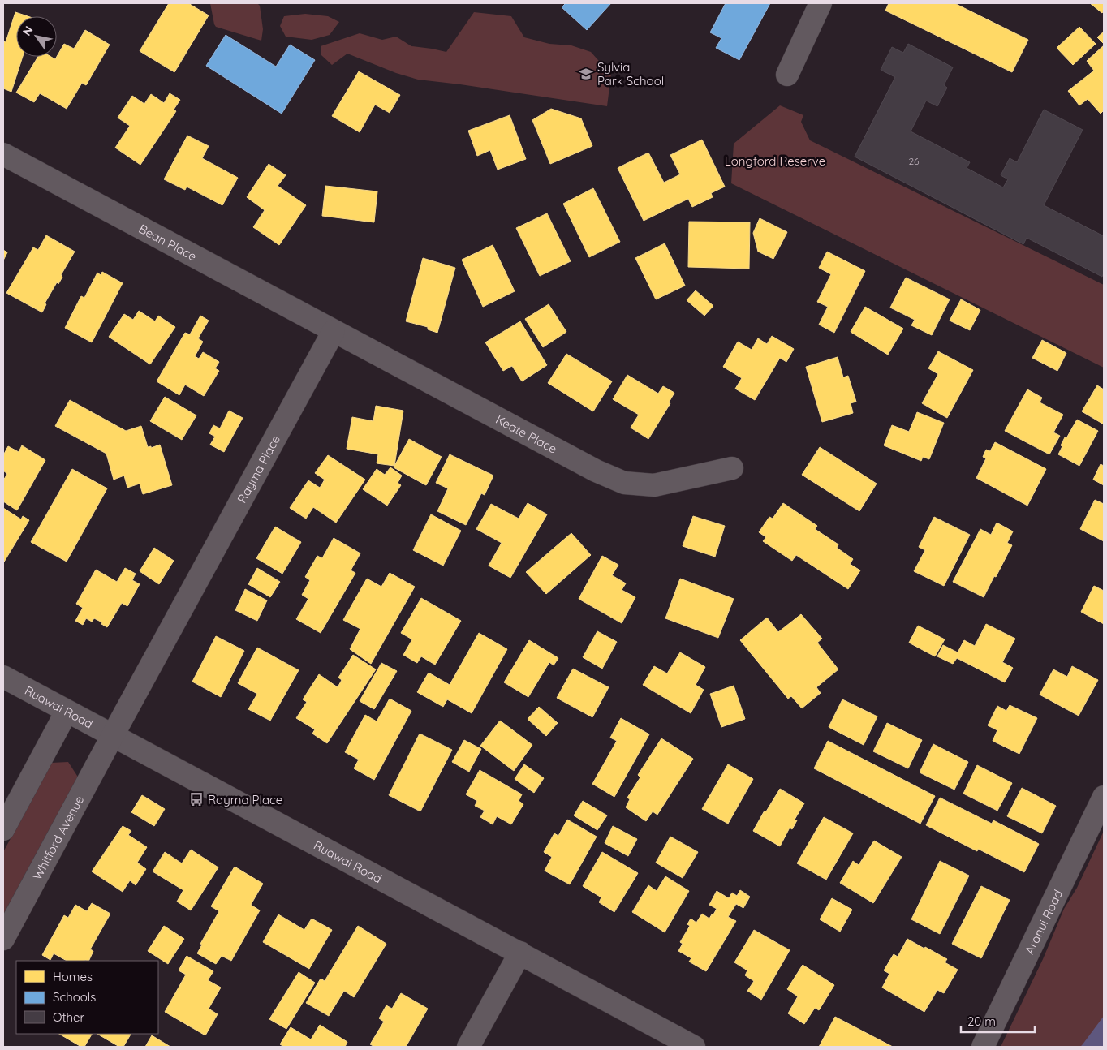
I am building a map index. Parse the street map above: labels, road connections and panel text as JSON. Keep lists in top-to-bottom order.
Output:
{
  "streets": {
    "street": [
      "Bean Place",
      "Keate Place",
      "Rayma Place",
      "Ruawai Road",
      "Whitford Avenue",
      "Aranui Road"
    ]
  },
  "crossings": [
    ["Bean Place", "Keate Place"],
    ["Bean Place", "Rayma Place"],
    ["Keate Place", "Rayma Place"],
    ["Rayma Place", "Ruawai Road"],
    ["Rayma Place", "Whitford Avenue"],
    ["Ruawai Road", "Whitford Avenue"]
  ],
  "parks": ["Longford Reserve"],
  "places": {
    "school or university": ["Sylvia Park School"],
    "bus stop": ["Rayma Place"]
  },
  "house_numbers": ["26"],
  "legend": ["Homes", "Schools", "Other"],
  "scale_bar": "20 m",
  "north": "top left"
}
